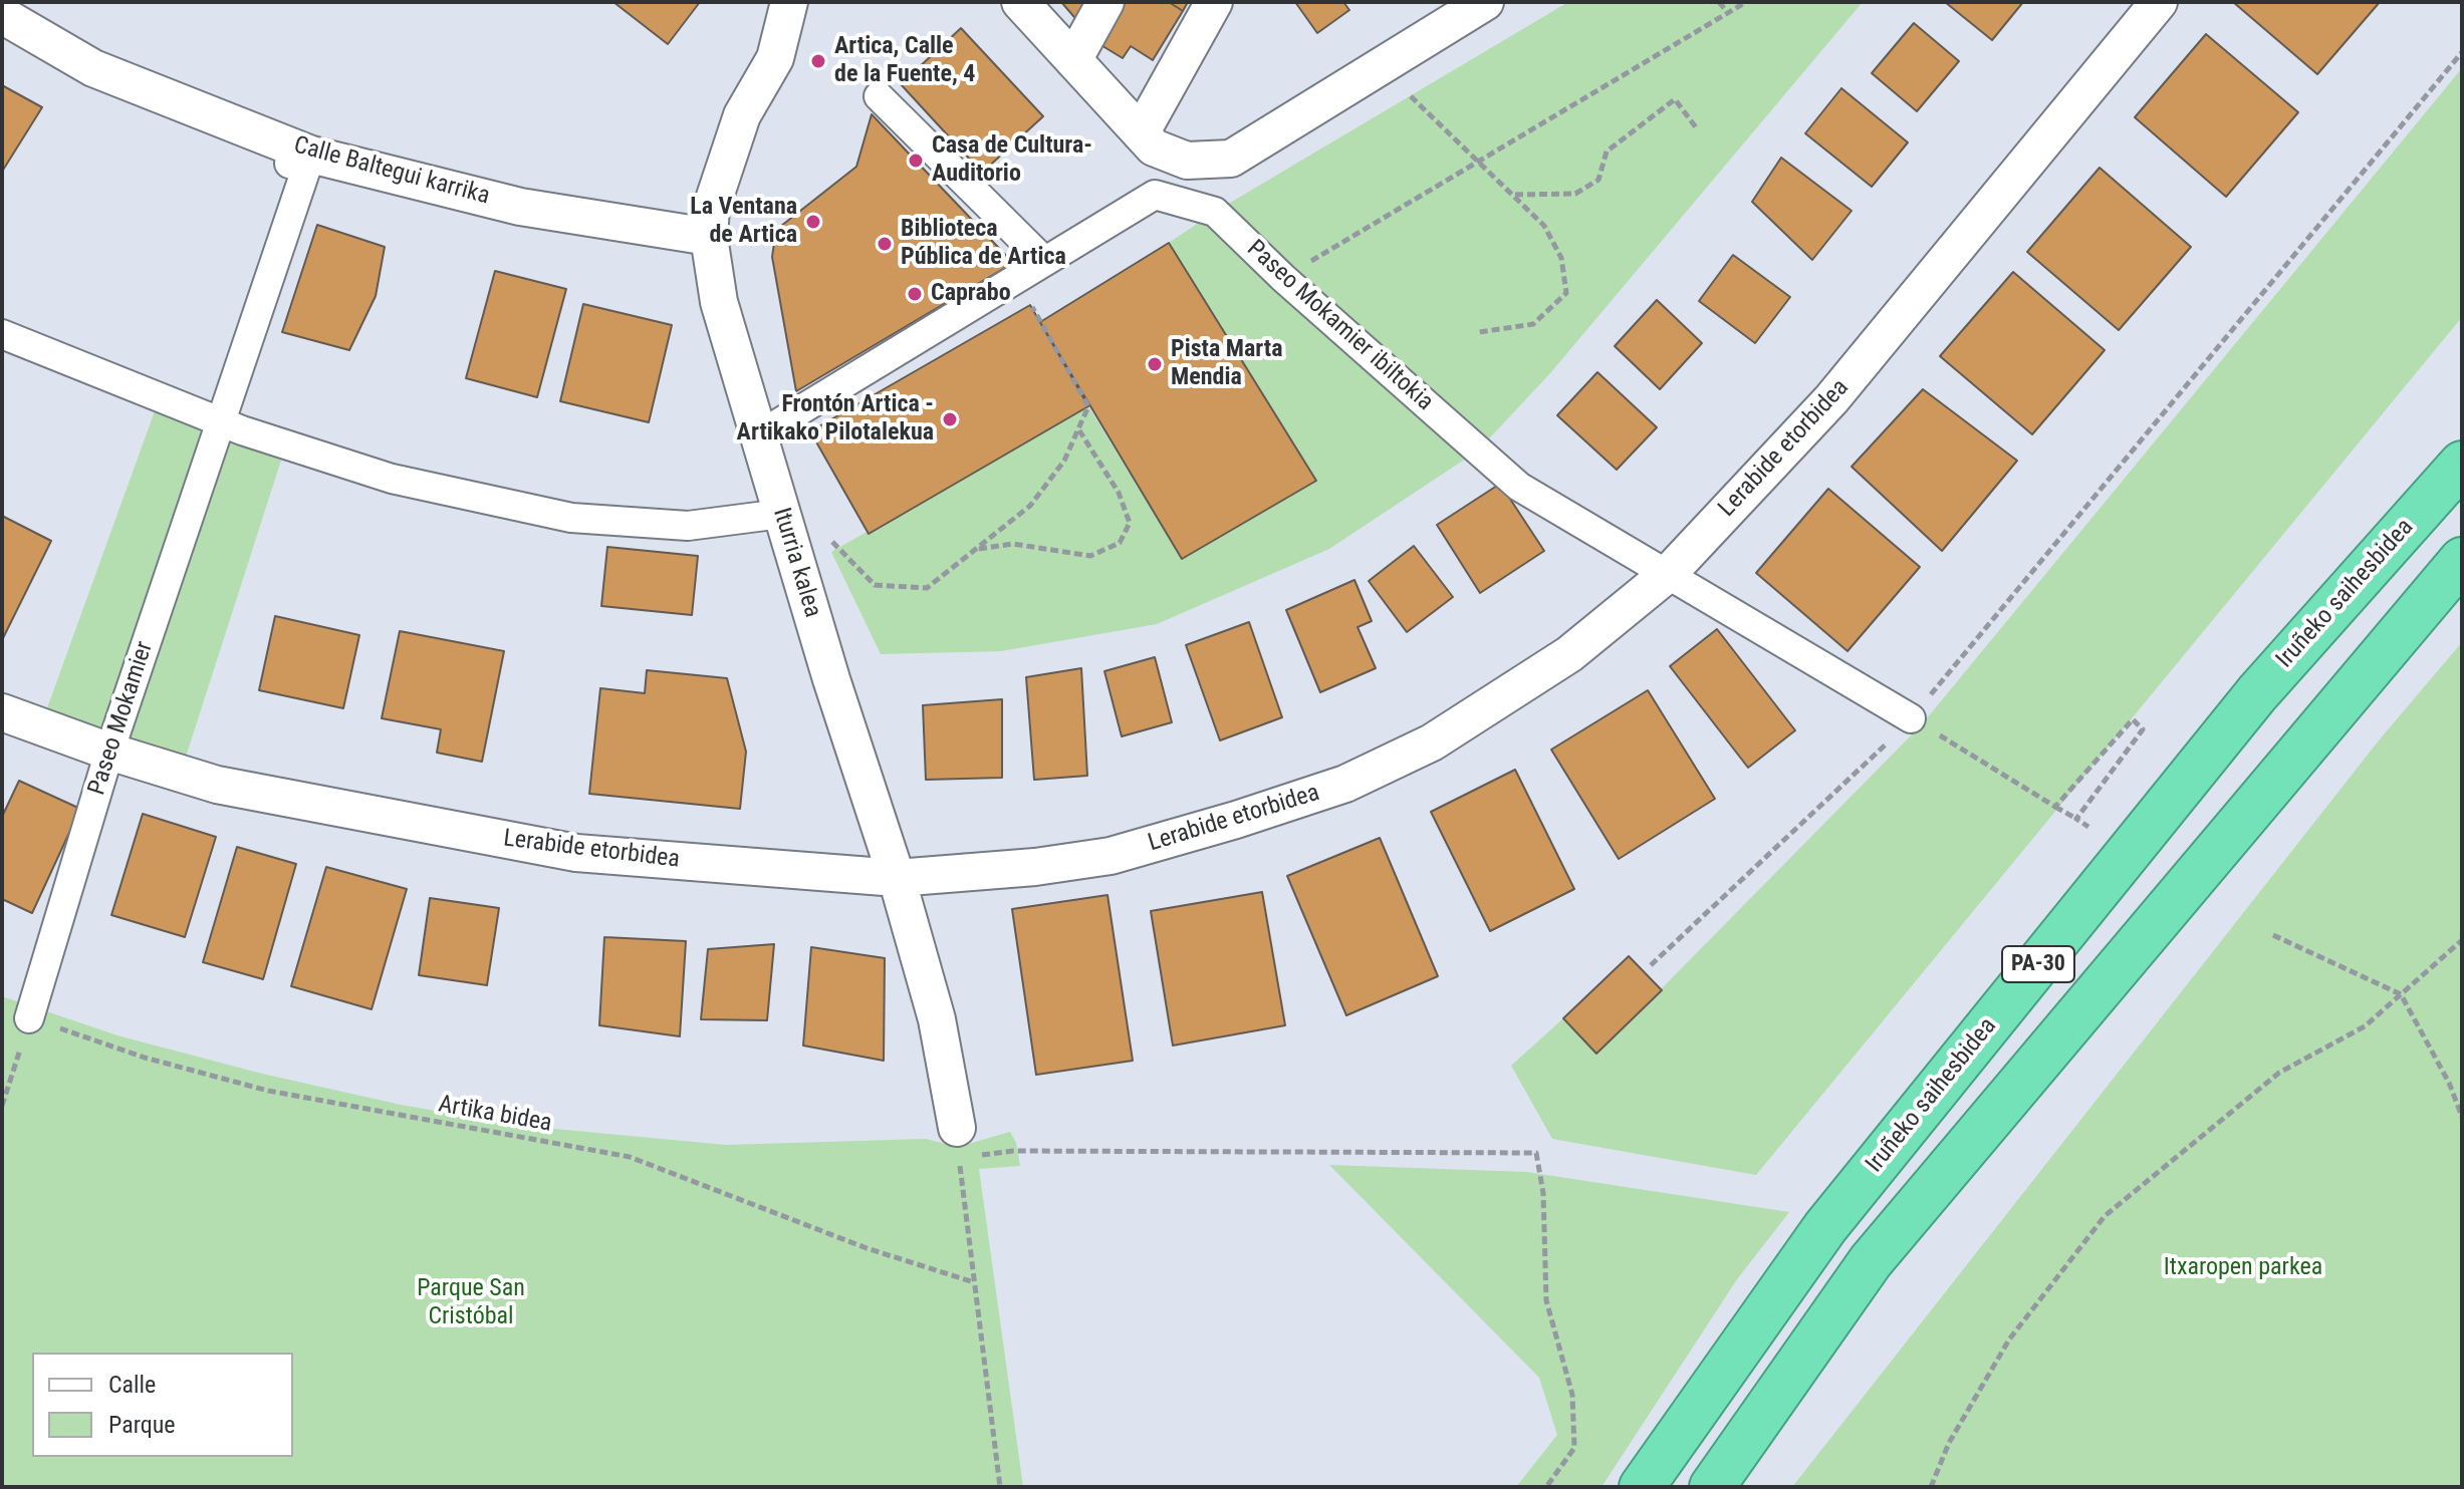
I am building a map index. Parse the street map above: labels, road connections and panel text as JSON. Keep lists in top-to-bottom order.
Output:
{
  "streets": {
    "highway": ["Iruñeko saihesbidea", "PA-30"],
    "street": [
      "Calle Baltegui karrika",
      "Paseo Mokamier ibiltokia",
      "Lerabide etorbidea",
      "Iturria kalea",
      "Paseo Mokamier"
    ],
    "path": ["Artika bidea"]
  },
  "crossings": [
    ["Calle Baltegui karrika", "Iturria kalea"],
    ["Calle Baltegui karrika", "Paseo Mokamier"],
    ["Paseo Mokamier ibiltokia", "Lerabide etorbidea"],
    ["Paseo Mokamier ibiltokia", "Iturria kalea"],
    ["Lerabide etorbidea", "Iturria kalea"],
    ["Lerabide etorbidea", "Paseo Mokamier"],
    ["Paseo Mokamier", "Artika bidea"]
  ],
  "parks": ["Itxaropen parkea", "Parque San Cristóbal"],
  "places": [
    "Artica, Calle de la Fuente, 4",
    "Casa de Cultura- Auditorio",
    "La Ventana de Artica",
    "Biblioteca Pública de Artica",
    "Caprabo",
    "Pista Marta Mendia",
    "Frontón Artica - Artikako Pilotalekua"
  ],
  "legend": ["Calle", "Parque"]
}
